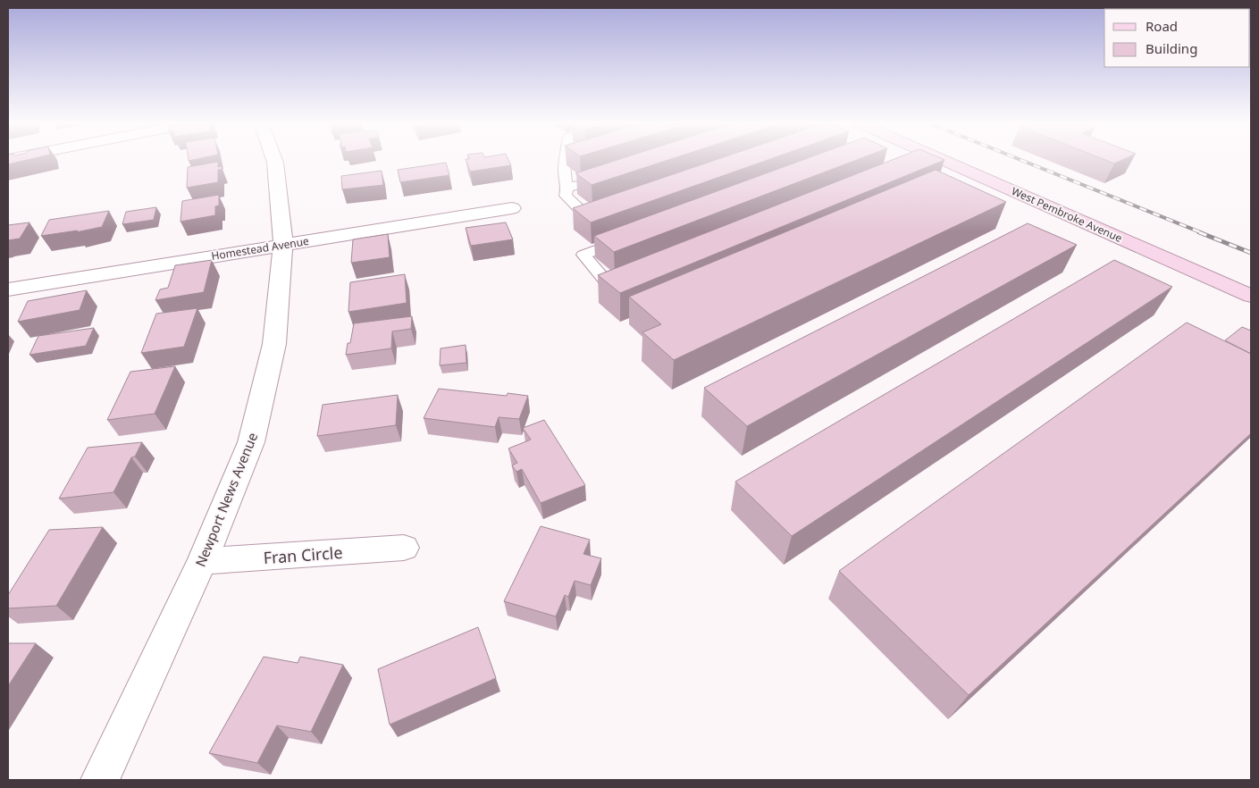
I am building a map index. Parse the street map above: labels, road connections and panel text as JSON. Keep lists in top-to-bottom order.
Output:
{
  "streets": {
    "main road": ["West Pembroke Avenue"],
    "street": ["Homestead Avenue", "Newport News Avenue", "Fran Circle"]
  },
  "crossings": [
    ["Homestead Avenue", "Newport News Avenue"],
    ["Newport News Avenue", "Fran Circle"]
  ],
  "legend": ["Road", "Building"]
}
